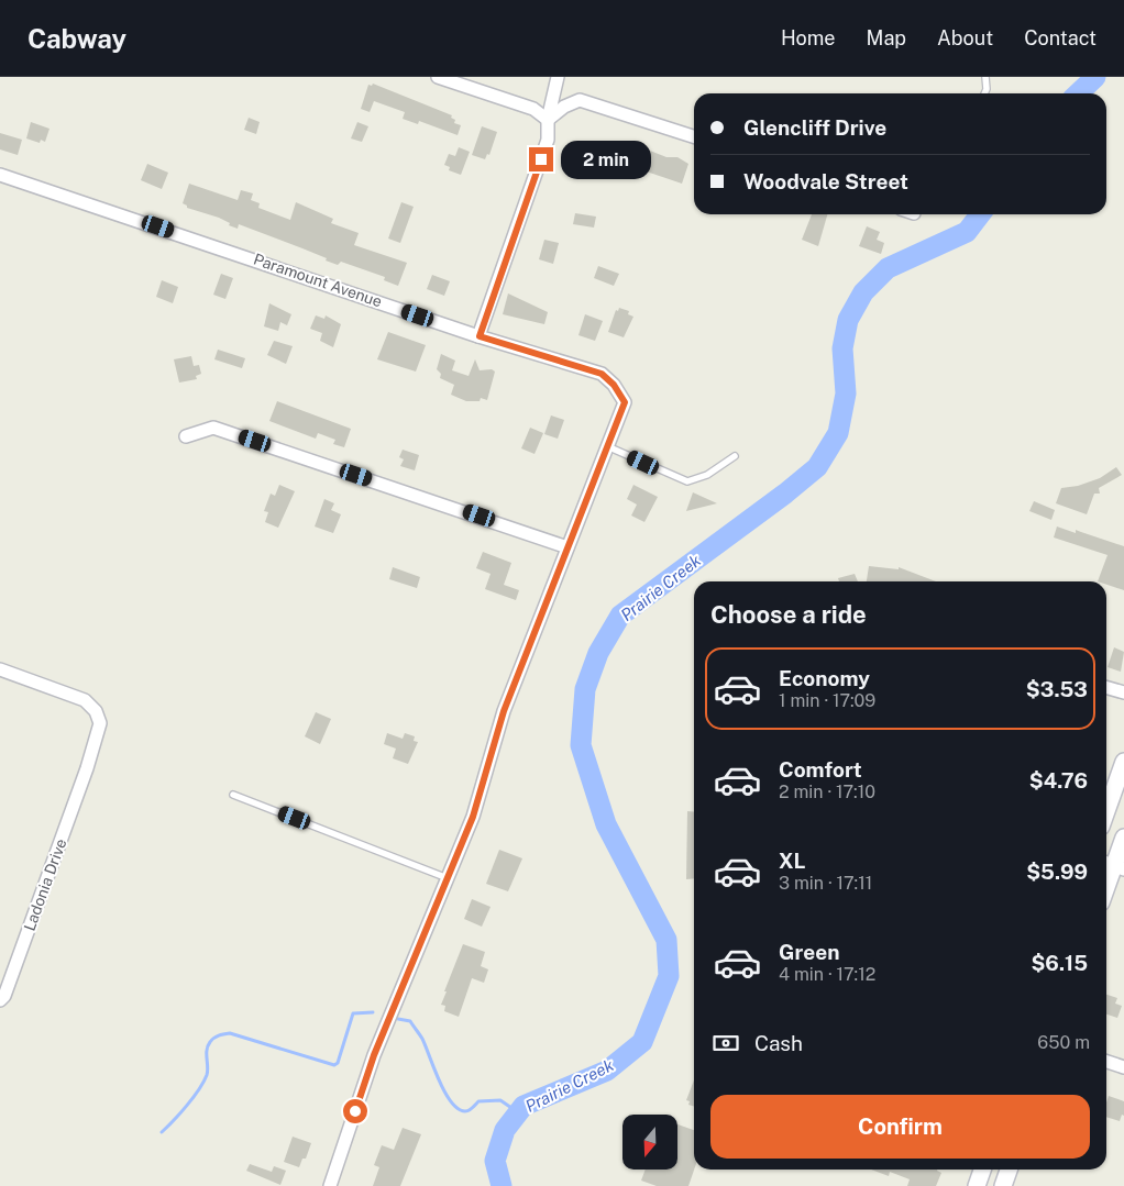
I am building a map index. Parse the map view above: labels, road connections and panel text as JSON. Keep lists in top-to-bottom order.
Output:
{
  "streets": {
    "street": ["Paramount Avenue", "Ladonia Drive"]
  },
  "water": ["Prairie Creek"],
  "north": "bottom",
  "page": {
    "header": "Cabway",
    "nav": [
      "Home",
      "Map",
      "About",
      "Contact"
    ],
    "banner": ["Glencliff Drive", "Woodvale Street"],
    "bubble": "2 min",
    "heading": "Choose a ride",
    "list": [
      {
        "name": "Economy",
        "note": "1 min · 17:09",
        "value": "$3.53"
      },
      {
        "name": "Comfort",
        "note": "2 min · 17:10",
        "value": "$4.76"
      },
      {
        "name": "XL",
        "note": "3 min · 17:11",
        "value": "$5.99"
      },
      {
        "name": "Green",
        "note": "4 min · 17:12",
        "value": "$6.15"
      }
    ],
    "pay": ["Cash", "650 m"],
    "buttons": "Confirm"
  }
}
